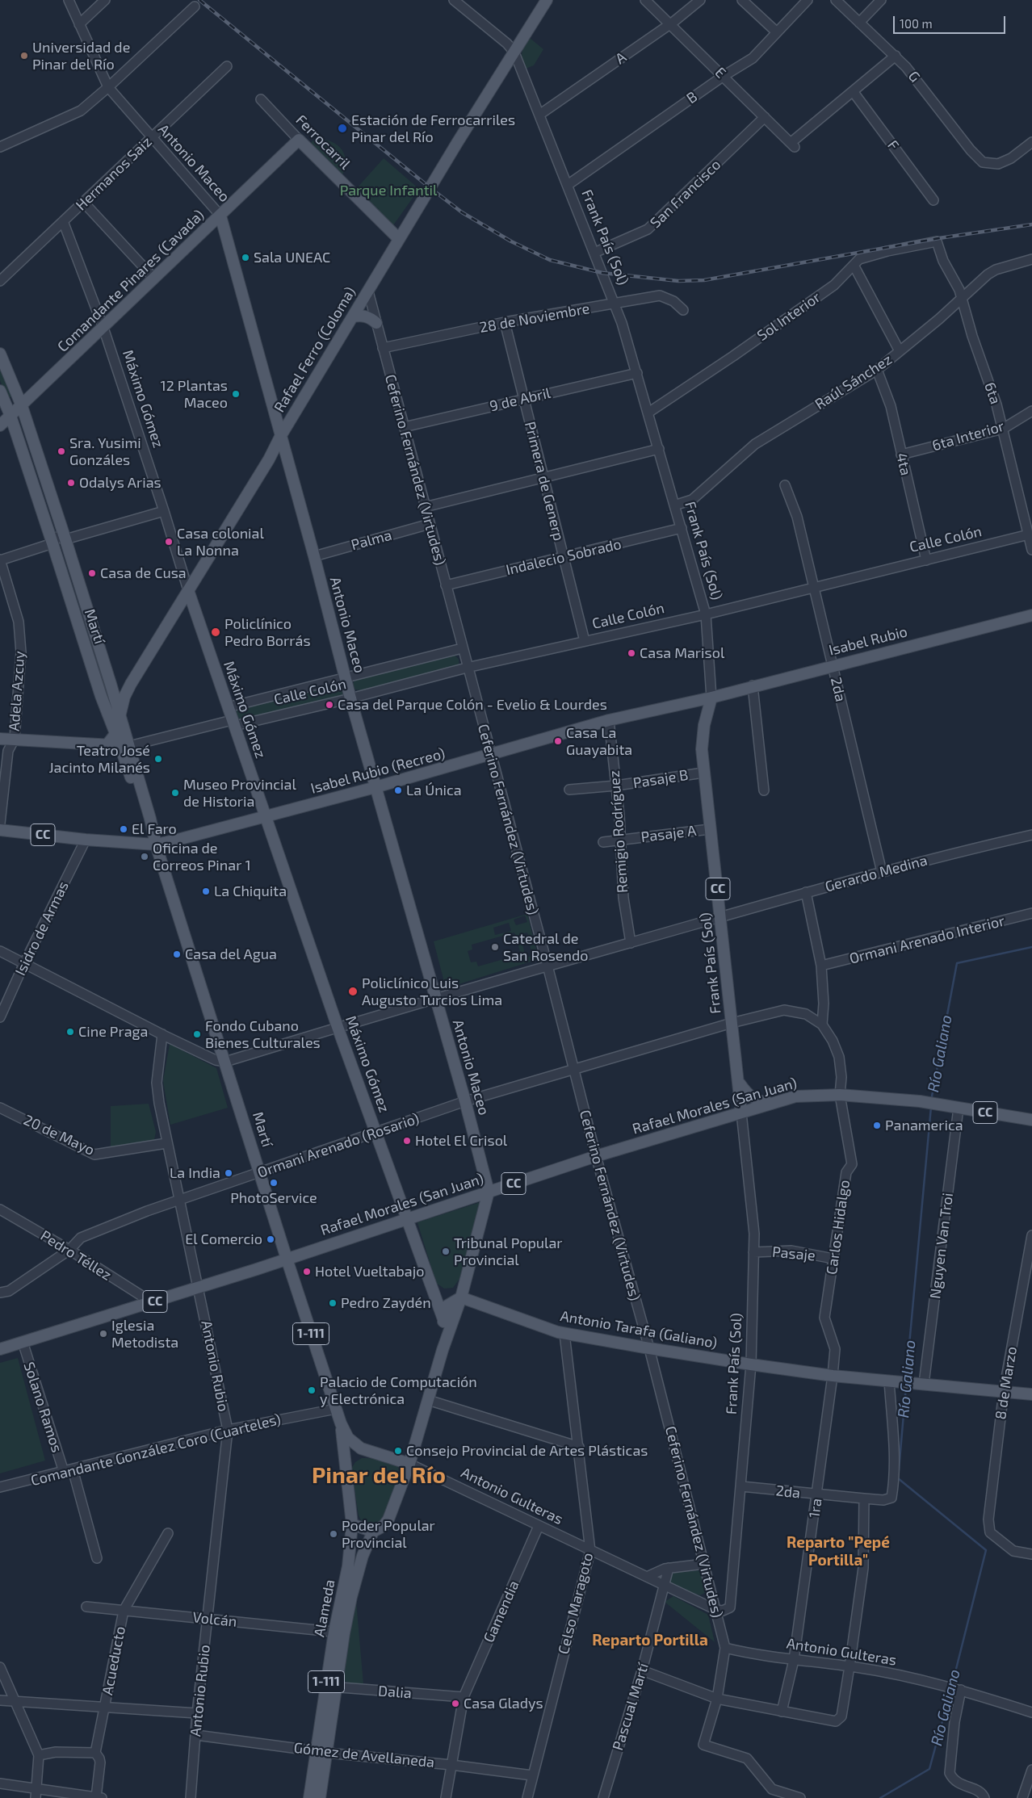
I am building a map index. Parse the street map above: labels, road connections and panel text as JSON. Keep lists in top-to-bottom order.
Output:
{
  "streets": {
    "main road": [
      "Ferrocarril",
      "Antonio Maceo",
      "Frank País (Sol)",
      "Comandante Pinares (Cavada)",
      "Rafael Ferro (Coloma)",
      "Máximo Gómez",
      "Calle Colón",
      "Martí",
      "Isabel Rubio",
      "Isabel Rubio (Recreo)",
      "CC",
      "Rafael Morales (San Juan)",
      "Antonio Tarafa (Galiano)",
      "1-111",
      "Antonio Gulteras",
      "Alameda"
    ],
    "street": [
      "A",
      "E",
      "G",
      "B",
      "F",
      "Hermanos Saiz",
      "San Francisco",
      "Sol Interior",
      "28 de Noviembre",
      "Raúl Sánchez",
      "6ta",
      "9 de Abril",
      "6ta Interior",
      "4ta",
      "Ceferino Fernández (Virtudes)",
      "Primera de Generp",
      "Palma",
      "Indalecio Sobrado",
      "2da",
      "Adela Azcuy",
      "Pasaje B",
      "Remigio Rodríguez",
      "Pasaje A",
      "Gerardo Medina",
      "Isidro de Armas",
      "Ormani Arenado Interior",
      "20 de Mayo",
      "Ormani Arenado (Rosario)",
      "Carlos Hidalgo",
      "Nguyen Van Troi",
      "Pasaje",
      "Pedro Téllez",
      "Antonio Rubio",
      "8 de Marzo",
      "Solano Ramos",
      "Comandante González Coro (Cuarteles)",
      "1ra",
      "Celso Maragoto",
      "Gamendia",
      "Volcán",
      "Acueducto",
      "Dalia",
      "Pascual Martí",
      "Gómez de Avellaneda"
    ]
  },
  "crossings": [
    ["A", "E"],
    ["A", "Frank País (Sol)"],
    ["E", "B"],
    ["E", "F"],
    ["E", "San Francisco"],
    ["B", "Frank País (Sol)"],
    ["Ferrocarril", "Comandante Pinares (Cavada)"],
    ["Ferrocarril", "Rafael Ferro (Coloma)"],
    ["Antonio Maceo", "Hermanos Saiz"],
    ["Antonio Maceo", "Comandante Pinares (Cavada)"],
    ["Antonio Maceo", "Rafael Ferro (Coloma)"],
    ["Antonio Maceo", "Máximo Gómez"],
    ["Antonio Maceo", "Calle Colón"],
    ["Antonio Maceo", "Palma"],
    ["Antonio Maceo", "Isabel Rubio (Recreo)"],
    ["Antonio Maceo", "Gerardo Medina"],
    ["Antonio Maceo", "Rafael Morales (San Juan)"],
    ["Antonio Maceo", "Ormani Arenado (Rosario)"],
    ["Antonio Maceo", "Antonio Tarafa (Galiano)"],
    ["Antonio Maceo", "Antonio Gulteras"],
    ["Antonio Maceo", "Alameda"],
    ["Hermanos Saiz", "Máximo Gómez"],
    ["San Francisco", "Frank País (Sol)"],
    ["Frank País (Sol)", "Sol Interior"],
    ["Frank País (Sol)", "28 de Noviembre"],
    ["Frank País (Sol)", "Rafael Ferro (Coloma)"],
    ["Frank País (Sol)", "Raúl Sánchez"],
    ["Frank País (Sol)", "9 de Abril"],
    ["Frank País (Sol)", "Ceferino Fernández (Virtudes)"],
    ["Frank País (Sol)", "Calle Colón"],
    ["Frank País (Sol)", "Indalecio Sobrado"],
    ["Frank País (Sol)", "Isabel Rubio"],
    ["Frank País (Sol)", "2da"],
    ["Frank País (Sol)", "Isabel Rubio (Recreo)"],
    ["Frank País (Sol)", "Pasaje B"],
    ["Frank País (Sol)", "Pasaje A"],
    ["Frank País (Sol)", "CC"],
    ["Frank País (Sol)", "Gerardo Medina"],
    ["Frank País (Sol)", "Rafael Morales (San Juan)"],
    ["Frank País (Sol)", "Ormani Arenado (Rosario)"],
    ["Frank País (Sol)", "Carlos Hidalgo"],
    ["Frank País (Sol)", "Pasaje"],
    ["Frank País (Sol)", "Antonio Tarafa (Galiano)"],
    ["Frank País (Sol)", "Antonio Gulteras"],
    ["Comandante Pinares (Cavada)", "Máximo Gómez"],
    ["Comandante Pinares (Cavada)", "Martí"],
    ["Sol Interior", "6ta"],
    ["28 de Noviembre", "Ceferino Fernández (Virtudes)"],
    ["28 de Noviembre", "Primera de Generp"],
    ["Rafael Ferro (Coloma)", "Máximo Gómez"],
    ["Rafael Ferro (Coloma)", "Ceferino Fernández (Virtudes)"],
    ["Rafael Ferro (Coloma)", "Martí"],
    ["Raúl Sánchez", "6ta"],
    ["Raúl Sánchez", "4ta"],
    ["6ta", "6ta Interior"],
    ["6ta", "Calle Colón"],
    ["Máximo Gómez", "Calle Colón"],
    ["Máximo Gómez", "Isabel Rubio (Recreo)"],
    ["Máximo Gómez", "Gerardo Medina"],
    ["Máximo Gómez", "Rafael Morales (San Juan)"],
    ["Máximo Gómez", "Ormani Arenado (Rosario)"],
    ["9 de Abril", "Ceferino Fernández (Virtudes)"],
    ["9 de Abril", "Primera de Generp"],
    ["6ta Interior", "4ta"],
    ["4ta", "Calle Colón"],
    ["Ceferino Fernández (Virtudes)", "Calle Colón"],
    ["Ceferino Fernández (Virtudes)", "Palma"],
    ["Ceferino Fernández (Virtudes)", "Indalecio Sobrado"],
    ["Ceferino Fernández (Virtudes)", "Isabel Rubio (Recreo)"],
    ["Ceferino Fernández (Virtudes)", "Gerardo Medina"],
    ["Ceferino Fernández (Virtudes)", "Rafael Morales (San Juan)"],
    ["Ceferino Fernández (Virtudes)", "Ormani Arenado (Rosario)"],
    ["Ceferino Fernández (Virtudes)", "Antonio Tarafa (Galiano)"],
    ["Ceferino Fernández (Virtudes)", "Antonio Gulteras"],
    ["Primera de Generp", "Calle Colón"],
    ["Primera de Generp", "Indalecio Sobrado"],
    ["Calle Colón", "Martí"],
    ["Calle Colón", "2da"],
    ["Calle Colón", "Adela Azcuy"],
    ["Martí", "Isabel Rubio (Recreo)"],
    ["Martí", "Gerardo Medina"],
    ["Martí", "Rafael Morales (San Juan)"],
    ["Martí", "Ormani Arenado (Rosario)"],
    ["Martí", "Comandante González Coro (Cuarteles)"],
    ["Martí", "Antonio Gulteras"],
    ["Martí", "Alameda"],
    ["Isabel Rubio", "2da"],
    ["Isabel Rubio", "Isabel Rubio (Recreo)"],
    ["2da", "Gerardo Medina"],
    ["2da", "Antonio Tarafa (Galiano)"],
    ["2da", "1ra"],
    ["Isabel Rubio (Recreo)", "Remigio Rodríguez"],
    ["Isabel Rubio (Recreo)", "Isidro de Armas"],
    ["Pasaje B", "Remigio Rodríguez"],
    ["Remigio Rodríguez", "Pasaje A"],
    ["Remigio Rodríguez", "Gerardo Medina"],
    ["CC", "Rafael Morales (San Juan)"],
    ["CC", "Ormani Arenado (Rosario)"],
    ["CC", "Carlos Hidalgo"],
    ["Rafael Morales (San Juan)", "Ormani Arenado (Rosario)"],
    ["Rafael Morales (San Juan)", "Carlos Hidalgo"],
    ["Rafael Morales (San Juan)", "Nguyen Van Troi"],
    ["Rafael Morales (San Juan)", "Pedro Téllez"],
    ["Rafael Morales (San Juan)", "Antonio Rubio"],
    ["Rafael Morales (San Juan)", "Solano Ramos"],
    ["20 de Mayo", "Antonio Rubio"],
    ["Ormani Arenado (Rosario)", "Carlos Hidalgo"],
    ["Ormani Arenado (Rosario)", "Pedro Téllez"],
    ["Ormani Arenado (Rosario)", "Antonio Rubio"],
    ["Carlos Hidalgo", "Pasaje"],
    ["Carlos Hidalgo", "Antonio Tarafa (Galiano)"],
    ["Carlos Hidalgo", "1ra"],
    ["Nguyen Van Troi", "Antonio Tarafa (Galiano)"],
    ["Antonio Tarafa (Galiano)", "8 de Marzo"],
    ["Antonio Tarafa (Galiano)", "1ra"],
    ["Antonio Tarafa (Galiano)", "Celso Maragoto"],
    ["Antonio Rubio", "Comandante González Coro (Cuarteles)"],
    ["Antonio Rubio", "Volcán"],
    ["Antonio Rubio", "Gómez de Avellaneda"],
    ["Solano Ramos", "Comandante González Coro (Cuarteles)"],
    ["Antonio Gulteras", "1ra"],
    ["Antonio Gulteras", "Celso Maragoto"],
    ["Antonio Gulteras", "Alameda"],
    ["Antonio Gulteras", "Gamendia"],
    ["Antonio Gulteras", "Pascual Martí"],
    ["Celso Maragoto", "Gómez de Avellaneda"],
    ["Alameda", "Volcán"],
    ["Alameda", "Dalia"],
    ["Alameda", "Gómez de Avellaneda"],
    ["Gamendia", "Dalia"],
    ["Gamendia", "Gómez de Avellaneda"],
    ["Volcán", "Acueducto"]
  ],
  "districts": ["Pinar del Río", "Reparto \"Pepé Portilla\"", "Reparto Portilla"],
  "water": ["Río Galiano"],
  "parks": ["Parque Infantil"],
  "places": [
    "Universidad de Pinar del Río",
    "Estación de Ferrocarriles Pinar del Río",
    "Sala UNEAC",
    "12 Plantas Maceo",
    "Sra. Yusimi Gonzáles",
    "Odalys Arias",
    "Casa colonial La Nonna",
    "Casa de Cusa",
    "Policlínico Pedro Borrás",
    "Casa Marisol",
    "Casa del Parque Colón - Evelio & Lourdes",
    "Casa La Guayabita",
    "Teatro José Jacinto Milanés",
    "La Única",
    "Museo Provincial de Historia",
    "El Faro",
    "Oficina de Correos Pinar 1",
    "La Chiquita",
    "Catedral de San Rosendo",
    "Casa del Agua",
    "Policlínico Luis Augusto Turcios Lima",
    "Cine Praga",
    "Fondo Cubano Bienes Culturales",
    "Panamerica",
    "Hotel El Crisol",
    "La India",
    "PhotoService",
    "El Comercio",
    "Tribunal Popular Provincial",
    "Hotel Vueltabajo",
    "Pedro Zaydén",
    "Iglesia Metodista",
    "Palacio de Computación y Electrónica",
    "Consejo Provincial de Artes Plásticas",
    "Poder Popular Provincial",
    "Casa Gladys"
  ],
  "scale_bar": "100 m"
}
